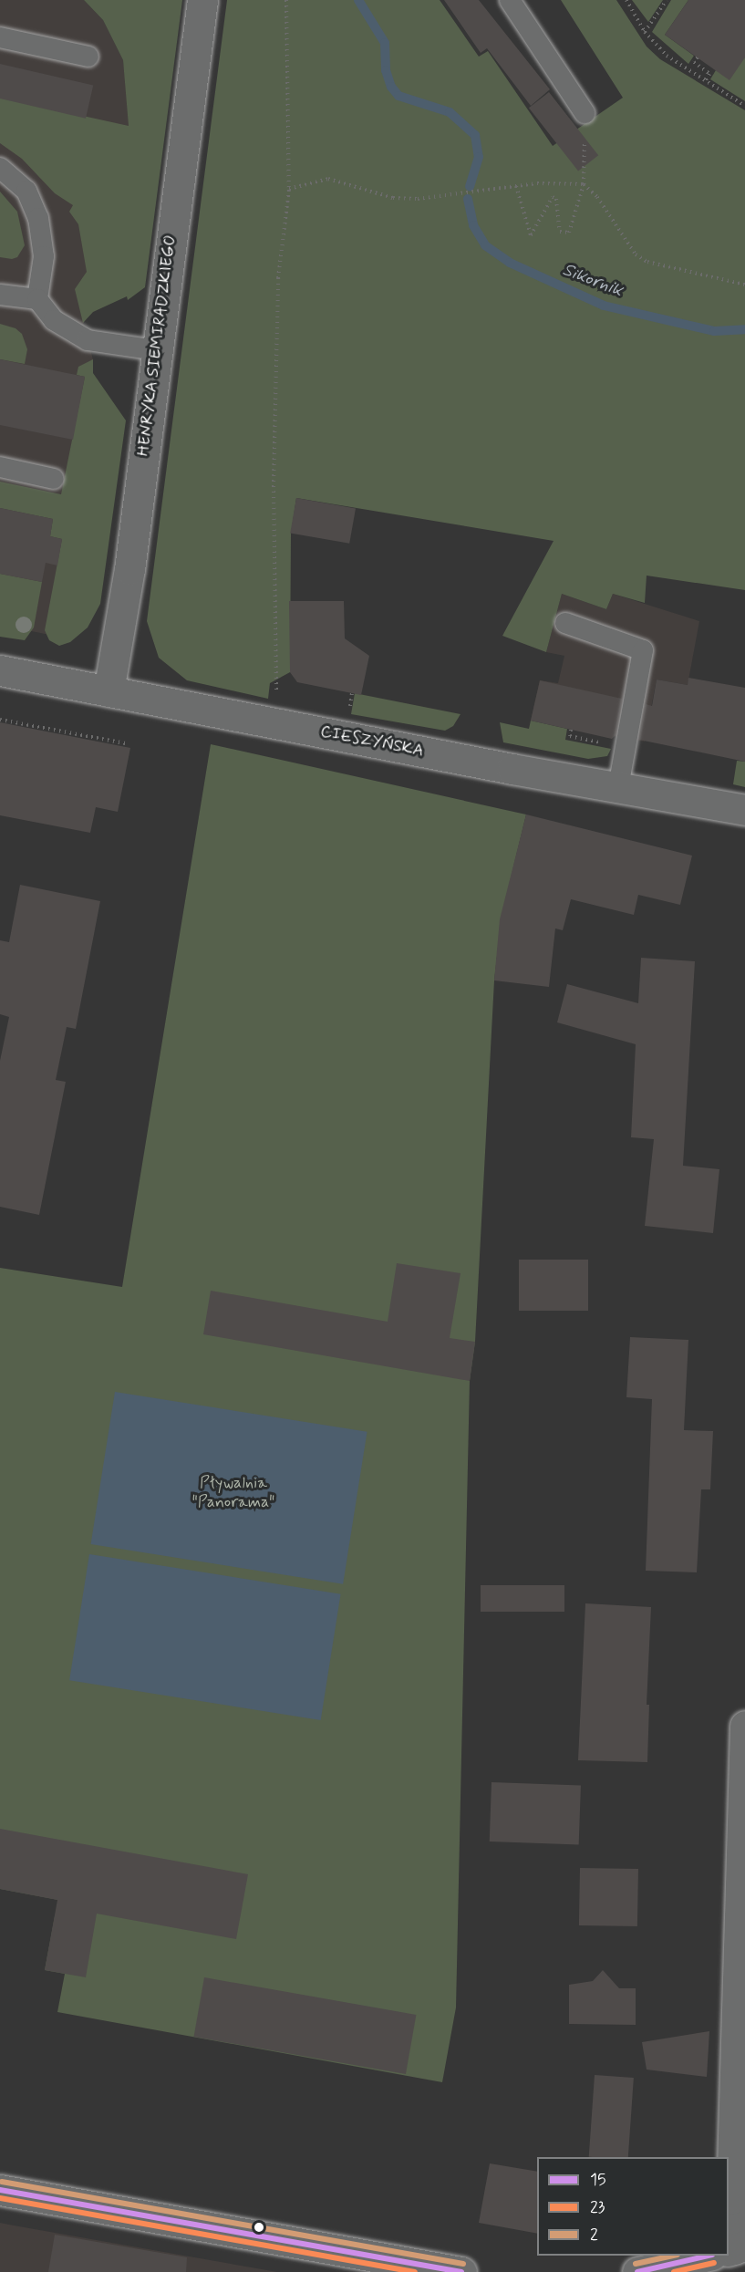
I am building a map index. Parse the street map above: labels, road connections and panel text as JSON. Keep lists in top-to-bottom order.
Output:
{
  "streets": {
    "street": ["HENRYKA SIEMIRADZKIEGO", "CIESZYŃSKA"]
  },
  "crossings": [
    ["HENRYKA SIEMIRADZKIEGO", "CIESZYŃSKA"]
  ],
  "water": ["Sikornik"],
  "parks": ["Pływalnia \"Panorama\""],
  "lines": ["transit line 2", "transit line 15", "transit line 23"],
  "legend": ["15", "23", "2"]
}
